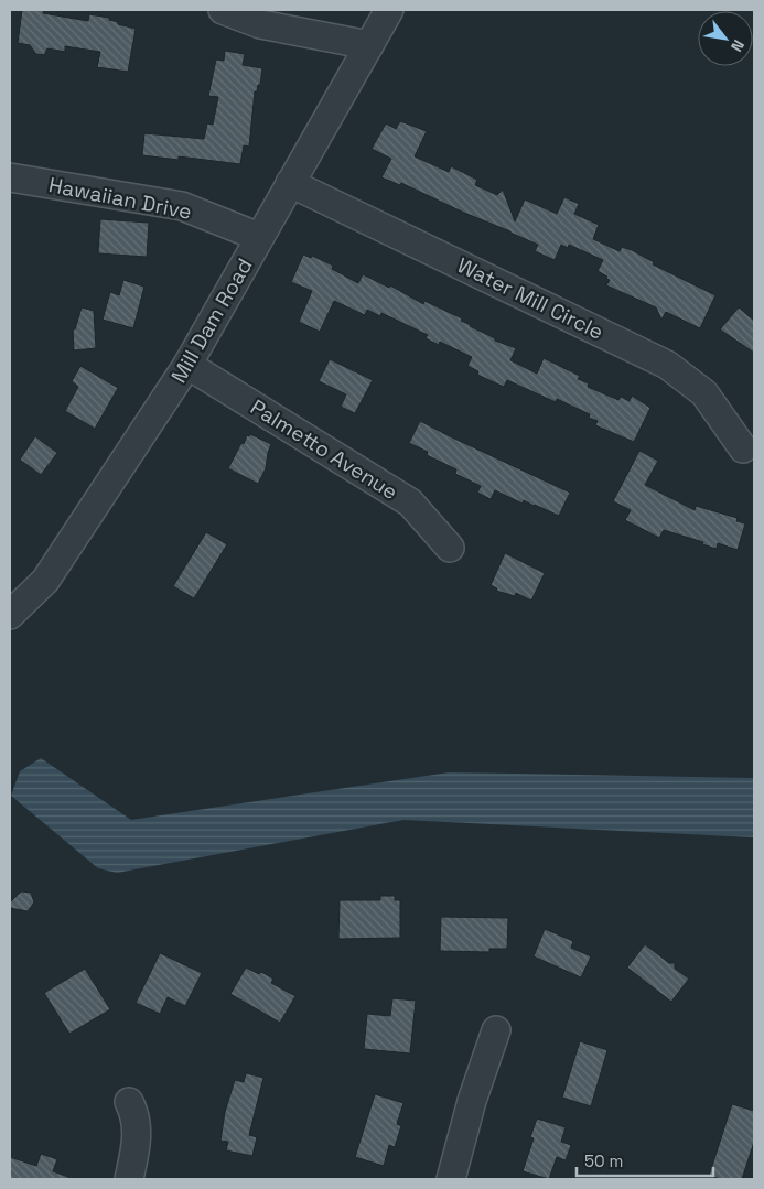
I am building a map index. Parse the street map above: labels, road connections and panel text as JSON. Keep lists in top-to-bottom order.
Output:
{
  "streets": {
    "street": [
      "Hawaiian Drive",
      "Water Mill Circle",
      "Mill Dam Road",
      "Palmetto Avenue"
    ]
  },
  "crossings": [
    ["Hawaiian Drive", "Mill Dam Road"],
    ["Water Mill Circle", "Mill Dam Road"],
    ["Mill Dam Road", "Palmetto Avenue"]
  ],
  "scale_bar": "50 m",
  "north": "bottom right"
}
